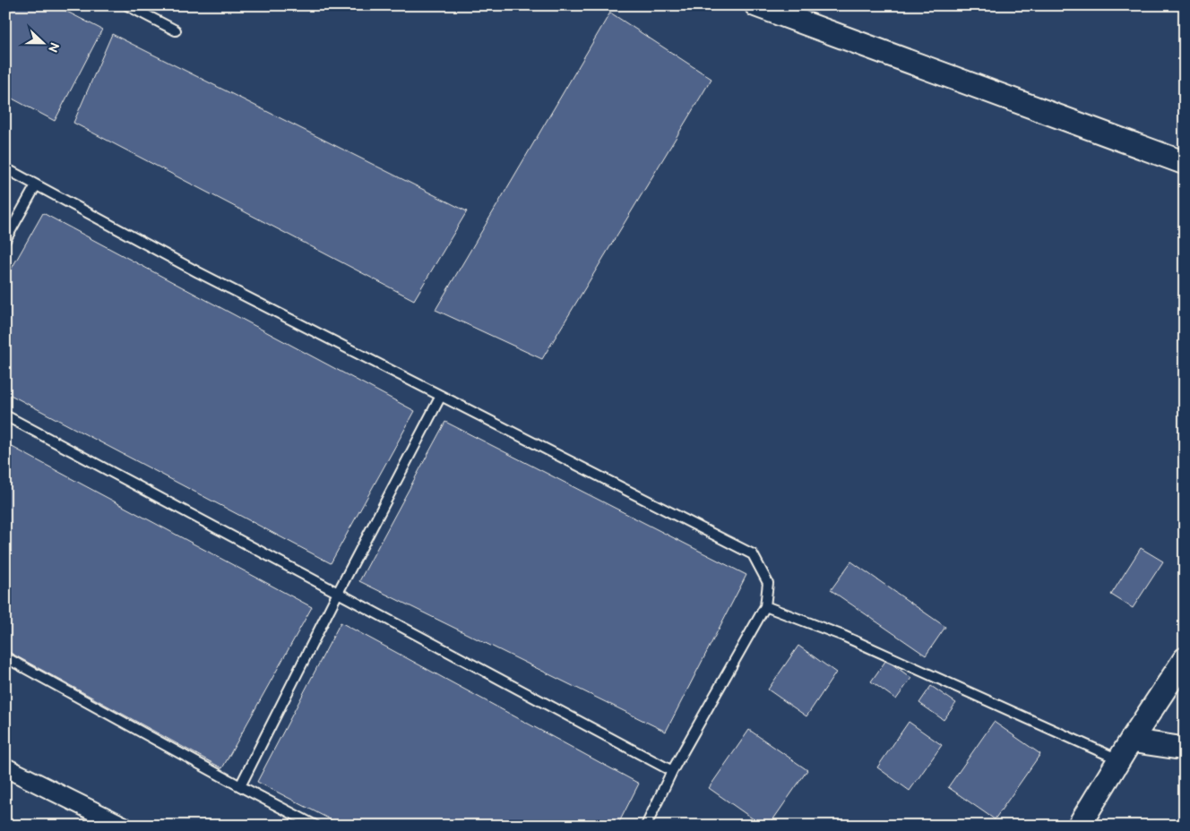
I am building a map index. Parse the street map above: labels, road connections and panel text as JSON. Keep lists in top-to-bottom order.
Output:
{
  "north": "right"
}
